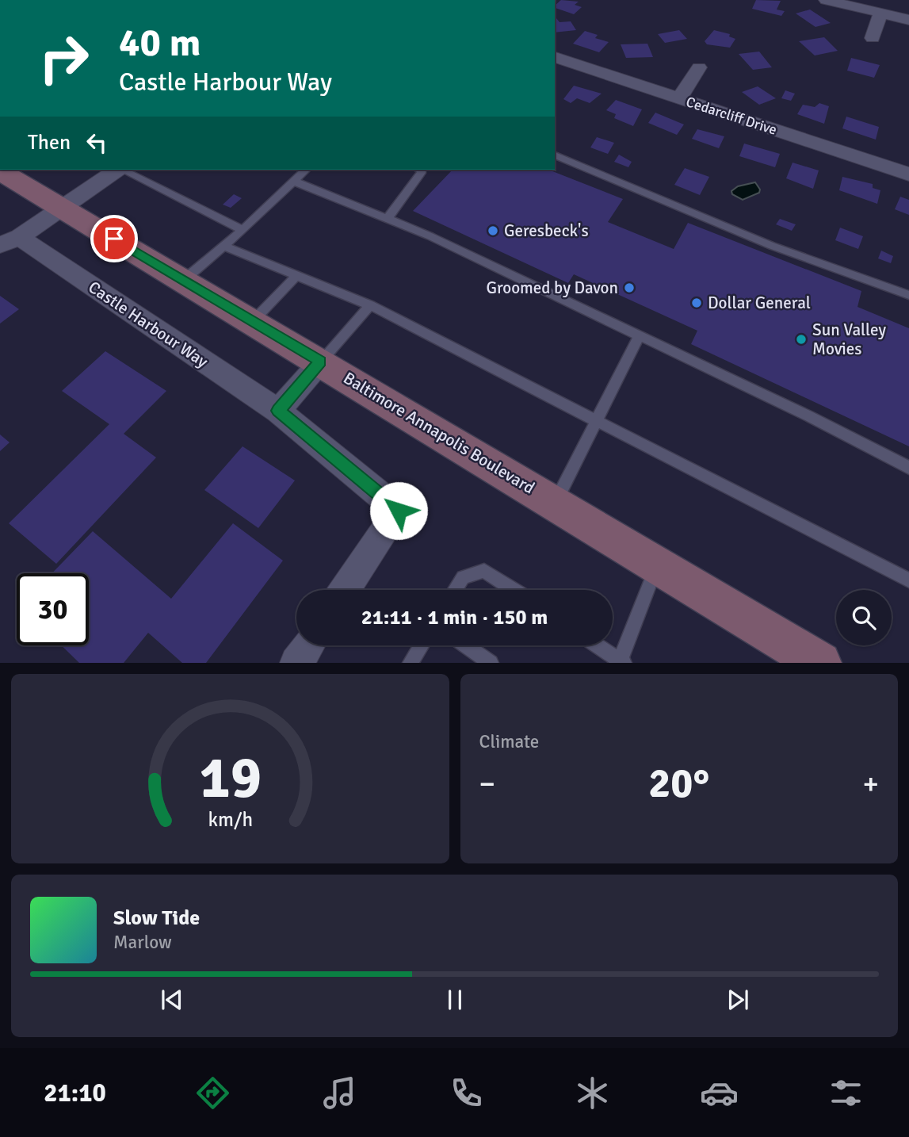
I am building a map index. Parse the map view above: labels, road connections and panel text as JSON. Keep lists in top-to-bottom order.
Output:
{
  "streets": {
    "main road": ["Baltimore Annapolis Boulevard"],
    "street": ["Cedarcliff Drive", "Castle Harbour Way"]
  },
  "crossings": [
    ["Castle Harbour Way", "Baltimore Annapolis Boulevard"]
  ],
  "places": [
    "Geresbeck's",
    "Groomed by Davon",
    "Dollar General",
    "Sun Valley Movies"
  ],
  "page": {
    "turn": ["40 m", "Castle Harbour Way"],
    "then": "Then",
    "limit": "30",
    "trip": "21:11 · 1 min · 150 m",
    "tile": "Climate",
    "heat": ["−", "20°", "+"],
    "song": ["Slow Tide", "Marlow"],
    "tabs": "21:10",
    "gauge": ["19", "km/h"]
  }
}
